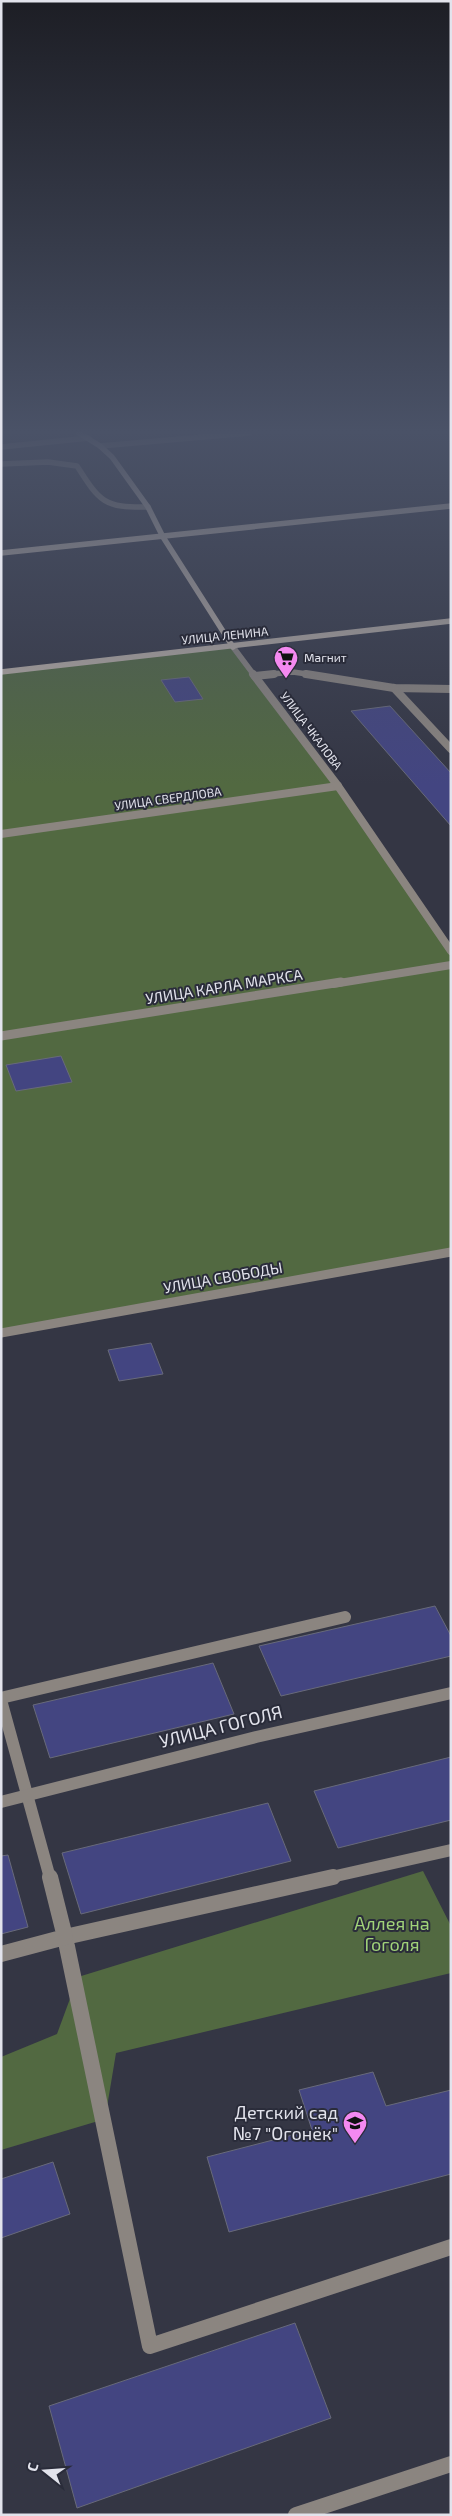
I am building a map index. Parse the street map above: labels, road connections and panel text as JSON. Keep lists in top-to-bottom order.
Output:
{
  "streets": {
    "main road": ["УЛИЦА ЛЕНИНА", "УЛИЦА ЧКАЛОВА"],
    "street": [
      "УЛИЦА СВЕРДЛОВА",
      "УЛИЦА КАРЛА МАРКСА",
      "УЛИЦА СВОБОДЫ",
      "УЛИЦА ГОГОЛЯ"
    ]
  },
  "crossings": [
    ["УЛИЦА ЛЕНИНА", "УЛИЦА ЧКАЛОВА"],
    ["УЛИЦА ЧКАЛОВА", "УЛИЦА СВЕРДЛОВА"]
  ],
  "parks": ["Аллея на Гоголя"],
  "places": {
    "supermarket": ["Магнит"],
    "school or university": ["Детский сад №7 \"Огонёк\""]
  },
  "north": "left"
}
